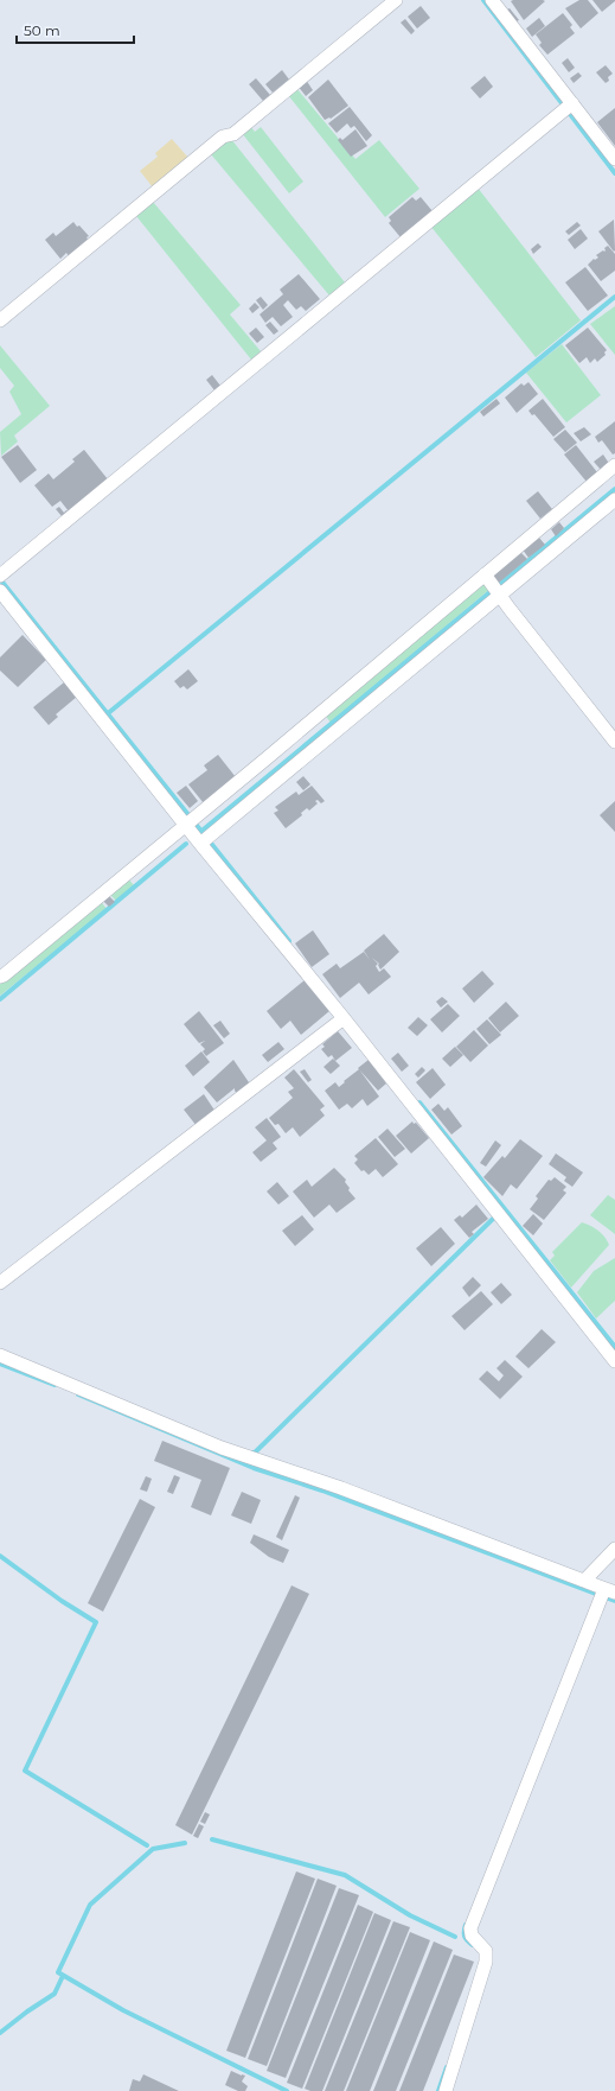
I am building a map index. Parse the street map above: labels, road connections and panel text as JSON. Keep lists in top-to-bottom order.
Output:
{
  "scale_bar": "50 m"
}
